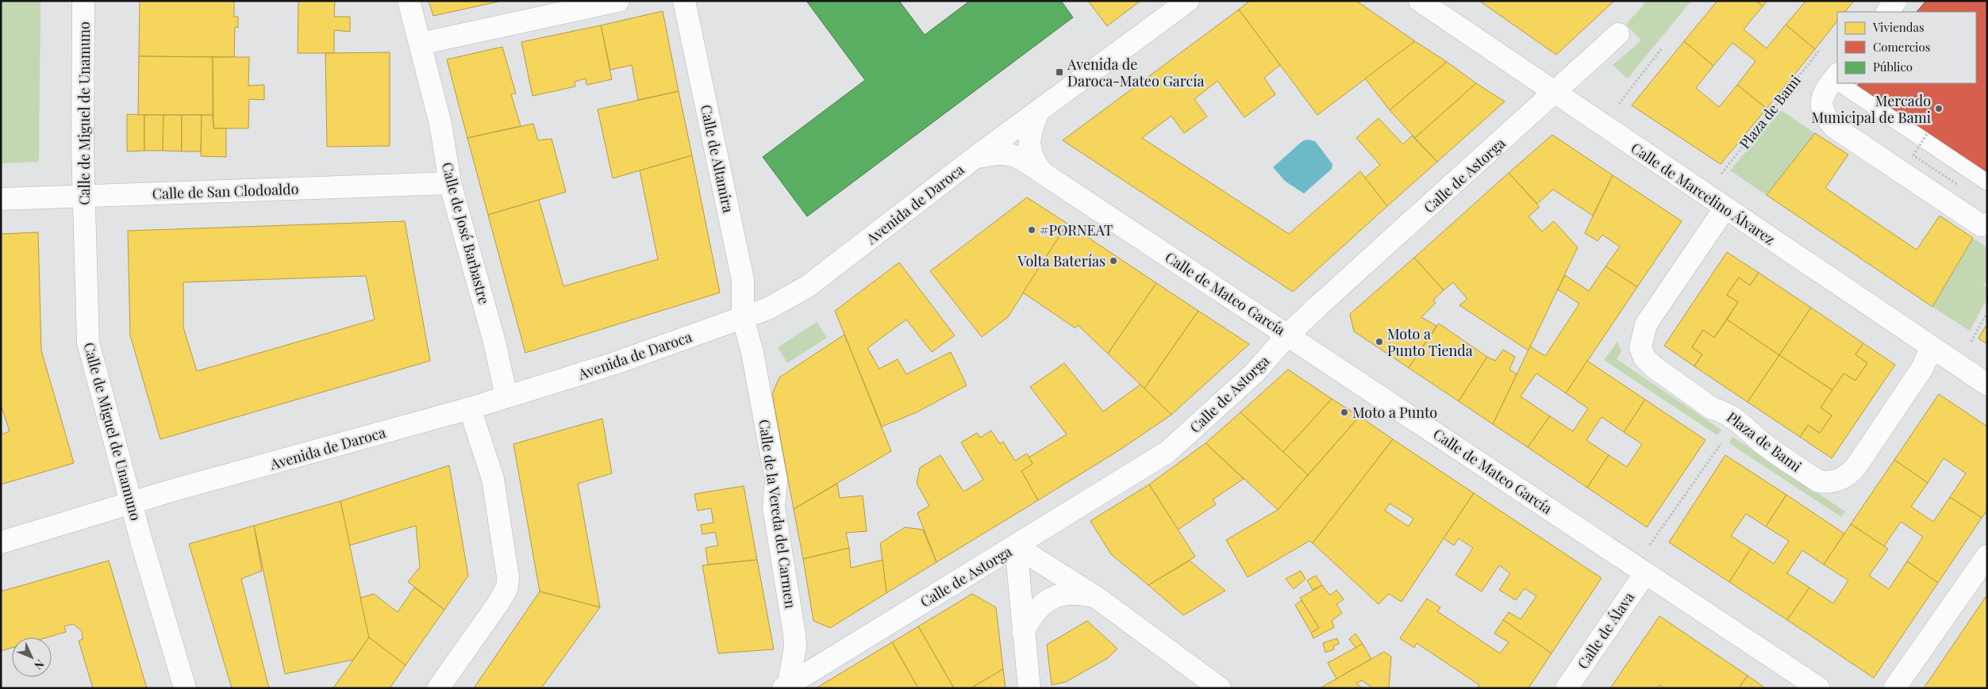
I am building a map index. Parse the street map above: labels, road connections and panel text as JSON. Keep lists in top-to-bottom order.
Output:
{
  "streets": {
    "street": [
      "Plaza de Bami",
      "Calle de Miguel de Unamuno",
      "Calle de Altamira",
      "Calle de Astorga",
      "Calle de San Clodoaldo",
      "Calle de Marcelino Álvarez",
      "Avenida de Daroca",
      "Calle de José Barbastre",
      "Calle de Mateo García",
      "Calle de la Vereda del Carmen",
      "Calle de Álava"
    ]
  },
  "crossings": [
    ["Plaza de Bami", "Calle de Marcelino Álvarez"],
    ["Calle de Miguel de Unamuno", "Calle de San Clodoaldo"],
    ["Calle de Miguel de Unamuno", "Avenida de Daroca"],
    ["Calle de Altamira", "Avenida de Daroca"],
    ["Calle de Altamira", "Calle de la Vereda del Carmen"],
    ["Calle de Astorga", "Calle de Marcelino Álvarez"],
    ["Calle de Astorga", "Calle de Mateo García"],
    ["Calle de Astorga", "Calle de la Vereda del Carmen"],
    ["Calle de San Clodoaldo", "Calle de José Barbastre"],
    ["Avenida de Daroca", "Calle de José Barbastre"],
    ["Avenida de Daroca", "Calle de Mateo García"],
    ["Avenida de Daroca", "Calle de la Vereda del Carmen"],
    ["Calle de Mateo García", "Calle de Álava"]
  ],
  "places": {
    "transit": ["Avenida de Daroca-Mateo García"],
    "other": [
      "Mercado Municipal de Bami",
      "#PORNEAT",
      "Volta Baterías",
      "Moto a Punto Tienda",
      "Moto a Punto"
    ]
  },
  "legend": ["Viviendas", "Comercios", "Público"],
  "north": "bottom right"
}
